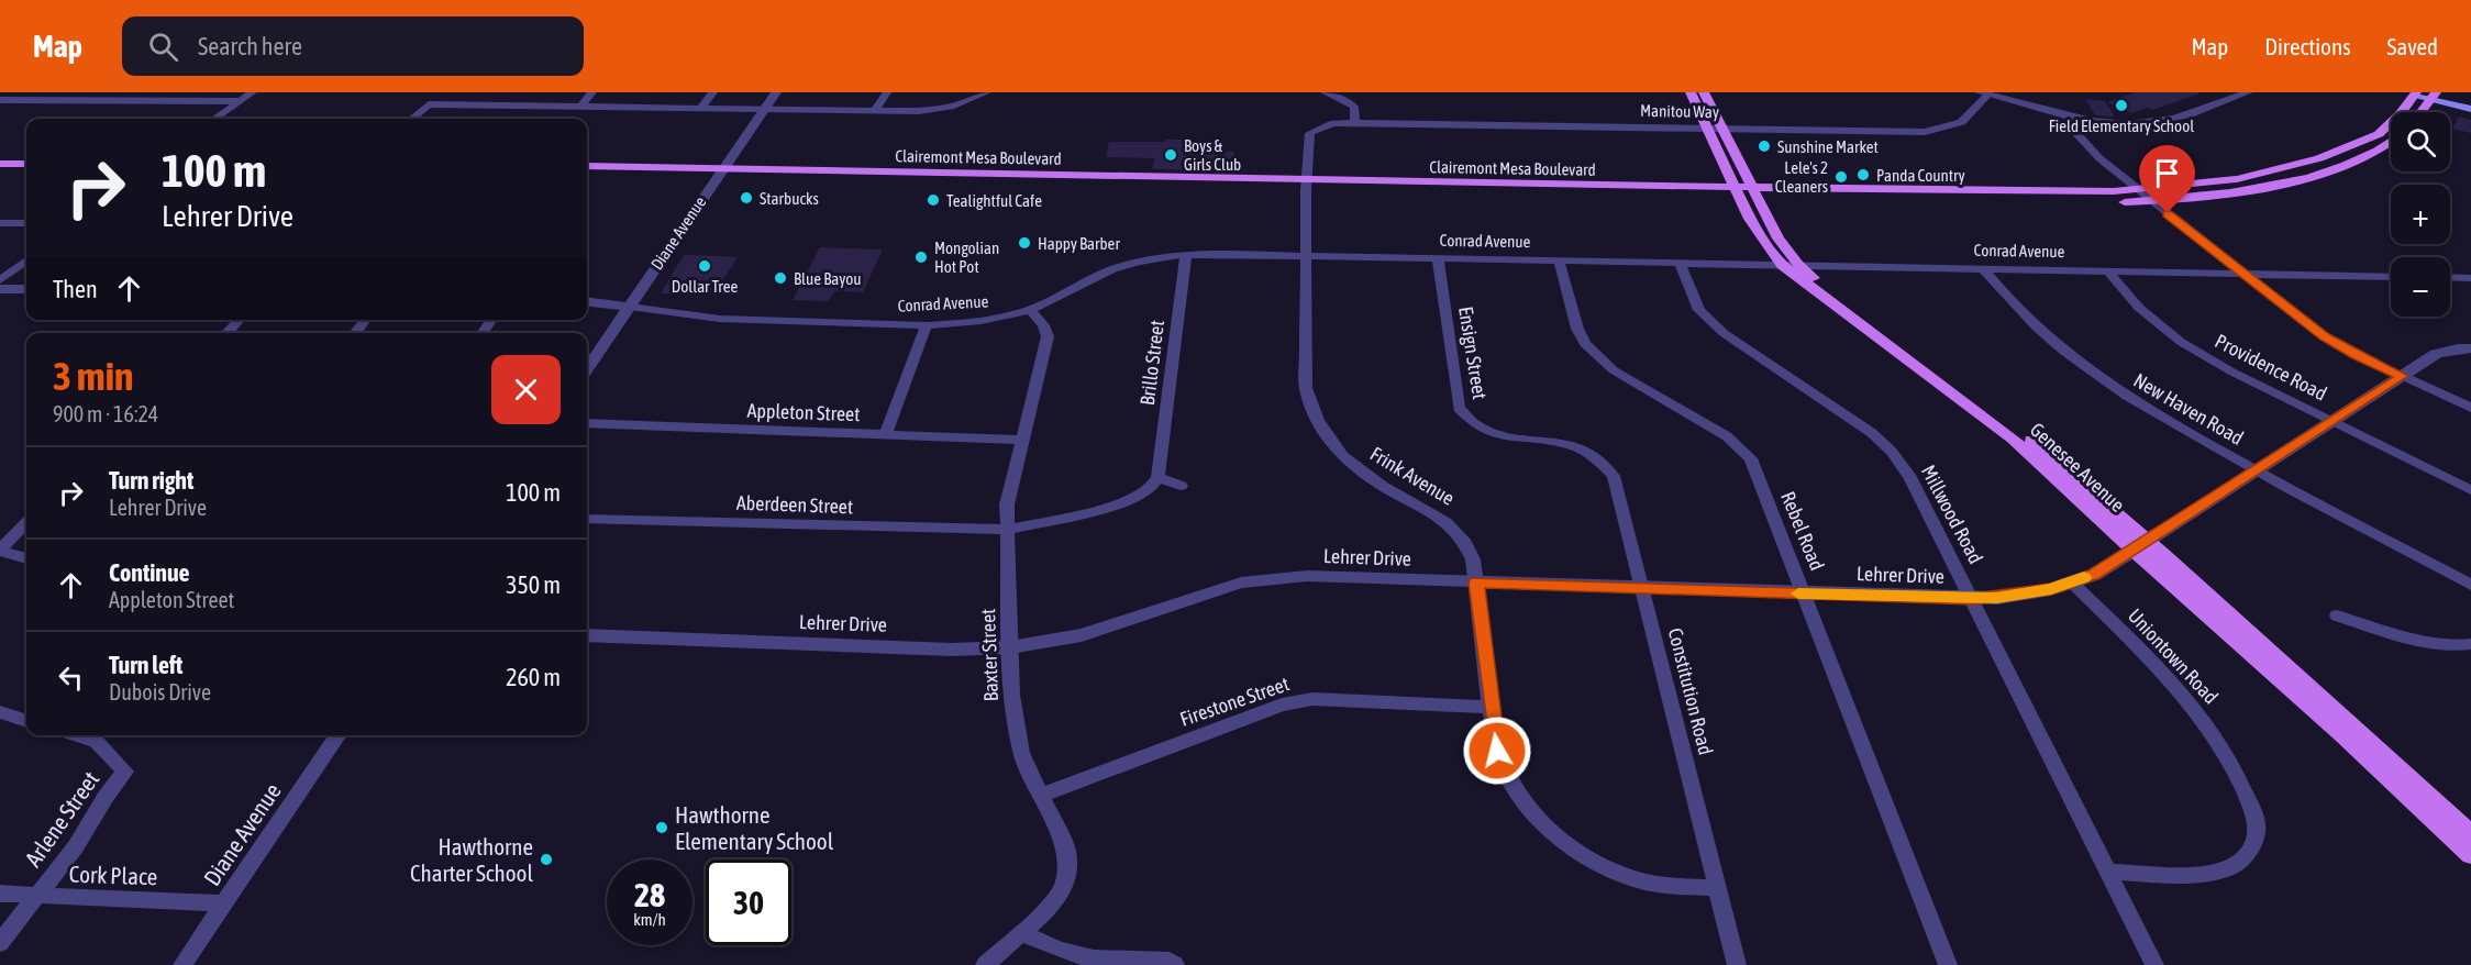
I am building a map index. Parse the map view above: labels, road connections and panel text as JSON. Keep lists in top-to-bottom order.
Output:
{
  "streets": {
    "main road": ["Clairemont Mesa Boulevard", "Genesee Avenue"],
    "street": [
      "Manitou Way",
      "Diane Avenue",
      "Conrad Avenue",
      "Ensign Street",
      "Brillo Street",
      "Providence Road",
      "New Haven Road",
      "Appleton Street",
      "Frink Avenue",
      "Aberdeen Street",
      "Millwood Road",
      "Rebel Road",
      "Lehrer Drive",
      "Baxter Street",
      "Uniontown Road",
      "Constitution Road",
      "Firestone Street",
      "Arlene Street",
      "Cork Place"
    ]
  },
  "crossings": [
    ["Manitou Way", "Genesee Avenue"],
    ["Manitou Way", "Frink Avenue"],
    ["Clairemont Mesa Boulevard", "Diane Avenue"],
    ["Clairemont Mesa Boulevard", "Genesee Avenue"],
    ["Clairemont Mesa Boulevard", "Frink Avenue"],
    ["Diane Avenue", "Conrad Avenue"],
    ["Diane Avenue", "Cork Place"],
    ["Conrad Avenue", "Ensign Street"],
    ["Conrad Avenue", "Brillo Street"],
    ["Conrad Avenue", "Providence Road"],
    ["Conrad Avenue", "New Haven Road"],
    ["Conrad Avenue", "Genesee Avenue"],
    ["Conrad Avenue", "Frink Avenue"],
    ["Conrad Avenue", "Millwood Road"],
    ["Conrad Avenue", "Rebel Road"],
    ["Conrad Avenue", "Baxter Street"],
    ["Ensign Street", "Constitution Road"],
    ["Appleton Street", "Baxter Street"],
    ["Genesee Avenue", "Lehrer Drive"],
    ["Frink Avenue", "Lehrer Drive"],
    ["Frink Avenue", "Constitution Road"],
    ["Frink Avenue", "Firestone Street"],
    ["Aberdeen Street", "Baxter Street"],
    ["Millwood Road", "Lehrer Drive"],
    ["Millwood Road", "Uniontown Road"],
    ["Rebel Road", "Lehrer Drive"],
    ["Lehrer Drive", "Baxter Street"],
    ["Lehrer Drive", "Uniontown Road"],
    ["Lehrer Drive", "Constitution Road"],
    ["Baxter Street", "Firestone Street"],
    ["Arlene Street", "Cork Place"]
  ],
  "places": [
    "Field Elementary School",
    "Sunshine Market",
    "Boys & Girls Club",
    "Panda Country",
    "Lele's 2 Cleaners",
    "Starbucks",
    "Tealightful Cafe",
    "Happy Barber",
    "Mongolian Hot Pot",
    "Dollar Tree",
    "Blue Bayou",
    "Hawthorne Elementary School",
    "Hawthorne Charter School"
  ],
  "page": {
    "header": "Map",
    "search": "Search here",
    "nav": ["Map", "Directions", "Saved"],
    "map_buttons": ["+", "−"],
    "turn": ["100 m", "Lehrer Drive"],
    "then": "Then",
    "heading": ["3 min", "900 m · 16:24"],
    "list": [
      {
        "name": "Turn right",
        "note": "Lehrer Drive",
        "value": "100 m"
      },
      {
        "name": "Continue",
        "note": "Appleton Street",
        "value": "350 m"
      },
      {
        "name": "Turn left",
        "note": "Dubois Drive",
        "value": "260 m"
      }
    ],
    "speed": "28 km/h",
    "limit": "30"
  }
}
